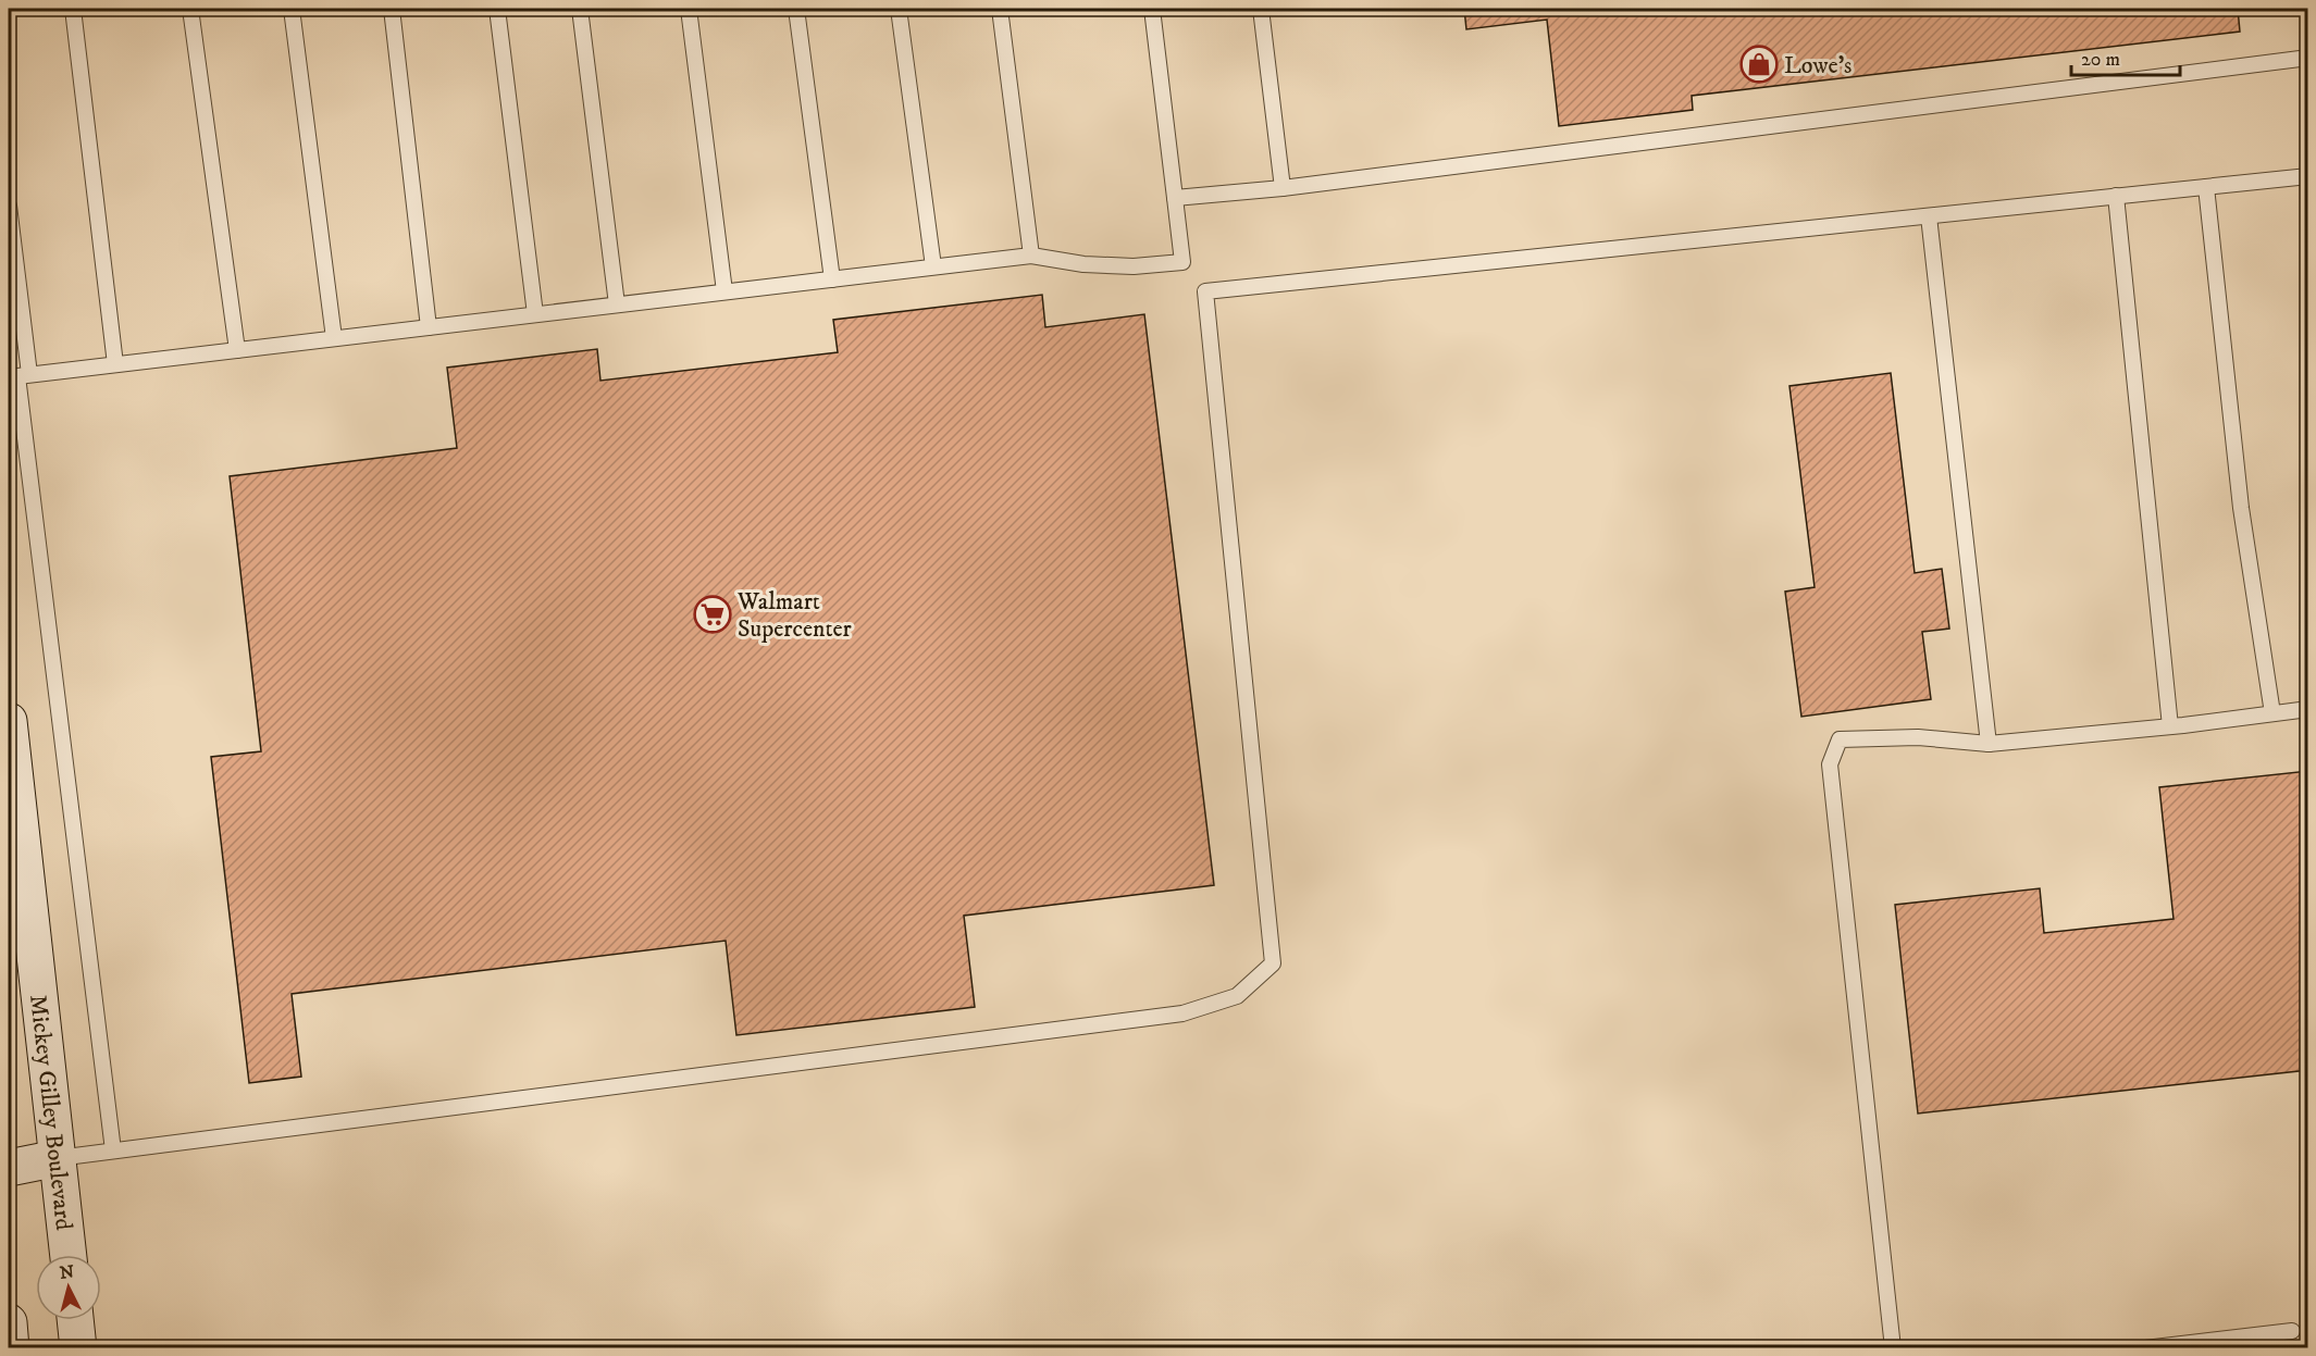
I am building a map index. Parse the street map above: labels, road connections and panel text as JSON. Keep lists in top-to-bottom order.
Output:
{
  "streets": {
    "street": ["Mickey Gilley Boulevard"]
  },
  "places": {
    "shop": ["Lowe's"],
    "supermarket": ["Walmart Supercenter"]
  },
  "scale_bar": "20 m",
  "north": "top"
}
